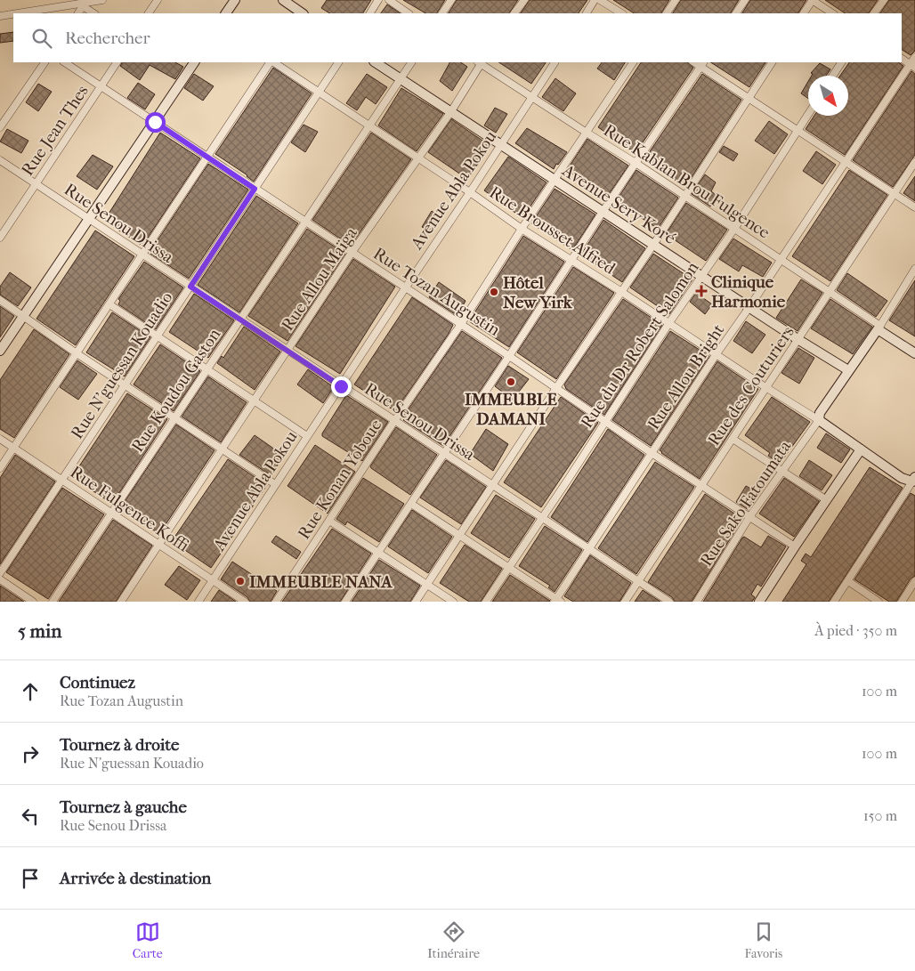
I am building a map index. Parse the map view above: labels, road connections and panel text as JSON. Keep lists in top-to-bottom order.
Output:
{
  "streets": {
    "street": [
      "Rue Jean Thes",
      "Rue Kablan Brou Fulgence",
      "Avenue Abla Pokou",
      "Avenue Sery Koré",
      "Rue Senou Drissa",
      "Rue Brousset Alfred",
      "Rue Allou Maïga",
      "Rue Tozan Augustin",
      "Rue du Dr Robert Salomon",
      "Rue N'guessan Kouadio",
      "Rue Allou Bright",
      "Rue des Couturiers",
      "Rue Koudou Gaston",
      "Rue Konan Yoboue",
      "Rue Sako Fatoumata",
      "Rue Fulgence Koffi"
    ]
  },
  "crossings": [
    ["Rue Jean Thes", "Rue Senou Drissa"],
    ["Rue Jean Thes", "Rue Tozan Augustin"],
    ["Rue Kablan Brou Fulgence", "Avenue Abla Pokou"],
    ["Rue Kablan Brou Fulgence", "Rue Allou Maïga"],
    ["Rue Kablan Brou Fulgence", "Rue du Dr Robert Salomon"],
    ["Rue Kablan Brou Fulgence", "Rue Allou Bright"],
    ["Rue Kablan Brou Fulgence", "Rue des Couturiers"],
    ["Rue Kablan Brou Fulgence", "Rue Konan Yoboue"],
    ["Avenue Abla Pokou", "Avenue Sery Koré"],
    ["Avenue Abla Pokou", "Rue Senou Drissa"],
    ["Avenue Abla Pokou", "Rue Brousset Alfred"],
    ["Avenue Abla Pokou", "Rue Tozan Augustin"],
    ["Avenue Abla Pokou", "Rue Fulgence Koffi"],
    ["Avenue Sery Koré", "Rue Allou Maïga"],
    ["Avenue Sery Koré", "Rue du Dr Robert Salomon"],
    ["Avenue Sery Koré", "Rue Allou Bright"],
    ["Avenue Sery Koré", "Rue des Couturiers"],
    ["Avenue Sery Koré", "Rue Koudou Gaston"],
    ["Avenue Sery Koré", "Rue Konan Yoboue"],
    ["Rue Senou Drissa", "Rue Allou Maïga"],
    ["Rue Senou Drissa", "Rue du Dr Robert Salomon"],
    ["Rue Senou Drissa", "Rue N'guessan Kouadio"],
    ["Rue Senou Drissa", "Rue Allou Bright"],
    ["Rue Senou Drissa", "Rue des Couturiers"],
    ["Rue Senou Drissa", "Rue Koudou Gaston"],
    ["Rue Senou Drissa", "Rue Konan Yoboue"],
    ["Rue Brousset Alfred", "Rue Allou Maïga"],
    ["Rue Brousset Alfred", "Rue du Dr Robert Salomon"],
    ["Rue Brousset Alfred", "Rue N'guessan Kouadio"],
    ["Rue Brousset Alfred", "Rue Allou Bright"],
    ["Rue Brousset Alfred", "Rue des Couturiers"],
    ["Rue Brousset Alfred", "Rue Koudou Gaston"],
    ["Rue Brousset Alfred", "Rue Konan Yoboue"],
    ["Rue Brousset Alfred", "Rue Sako Fatoumata"],
    ["Rue Allou Maïga", "Rue Tozan Augustin"],
    ["Rue Allou Maïga", "Rue Fulgence Koffi"],
    ["Rue Tozan Augustin", "Rue du Dr Robert Salomon"],
    ["Rue Tozan Augustin", "Rue N'guessan Kouadio"],
    ["Rue Tozan Augustin", "Rue Allou Bright"],
    ["Rue Tozan Augustin", "Rue des Couturiers"],
    ["Rue Tozan Augustin", "Rue Koudou Gaston"],
    ["Rue Tozan Augustin", "Rue Konan Yoboue"],
    ["Rue Tozan Augustin", "Rue Sako Fatoumata"],
    ["Rue N'guessan Kouadio", "Rue Fulgence Koffi"],
    ["Rue Koudou Gaston", "Rue Fulgence Koffi"]
  ],
  "places": {
    "health": ["Clinique Harmonie"],
    "other": ["Hôtel New Yirk", "IMMEUBLE DAMANI", "IMMEUBLE NANA"]
  },
  "north": "bottom right",
  "page": {
    "search": "Rechercher",
    "heading": ["5 min", "À pied · 350 m"],
    "list": [
      ["Continuez", "Rue Tozan Augustin", "100 m"],
      ["Tournez à droite", "Rue N'guessan Kouadio", "100 m"],
      ["Tournez à gauche", "Rue Senou Drissa", "150 m"],
      "Arrivée à destination"
    ],
    "nav": ["Carte", "Itinéraire", "Favoris"]
  }
}
